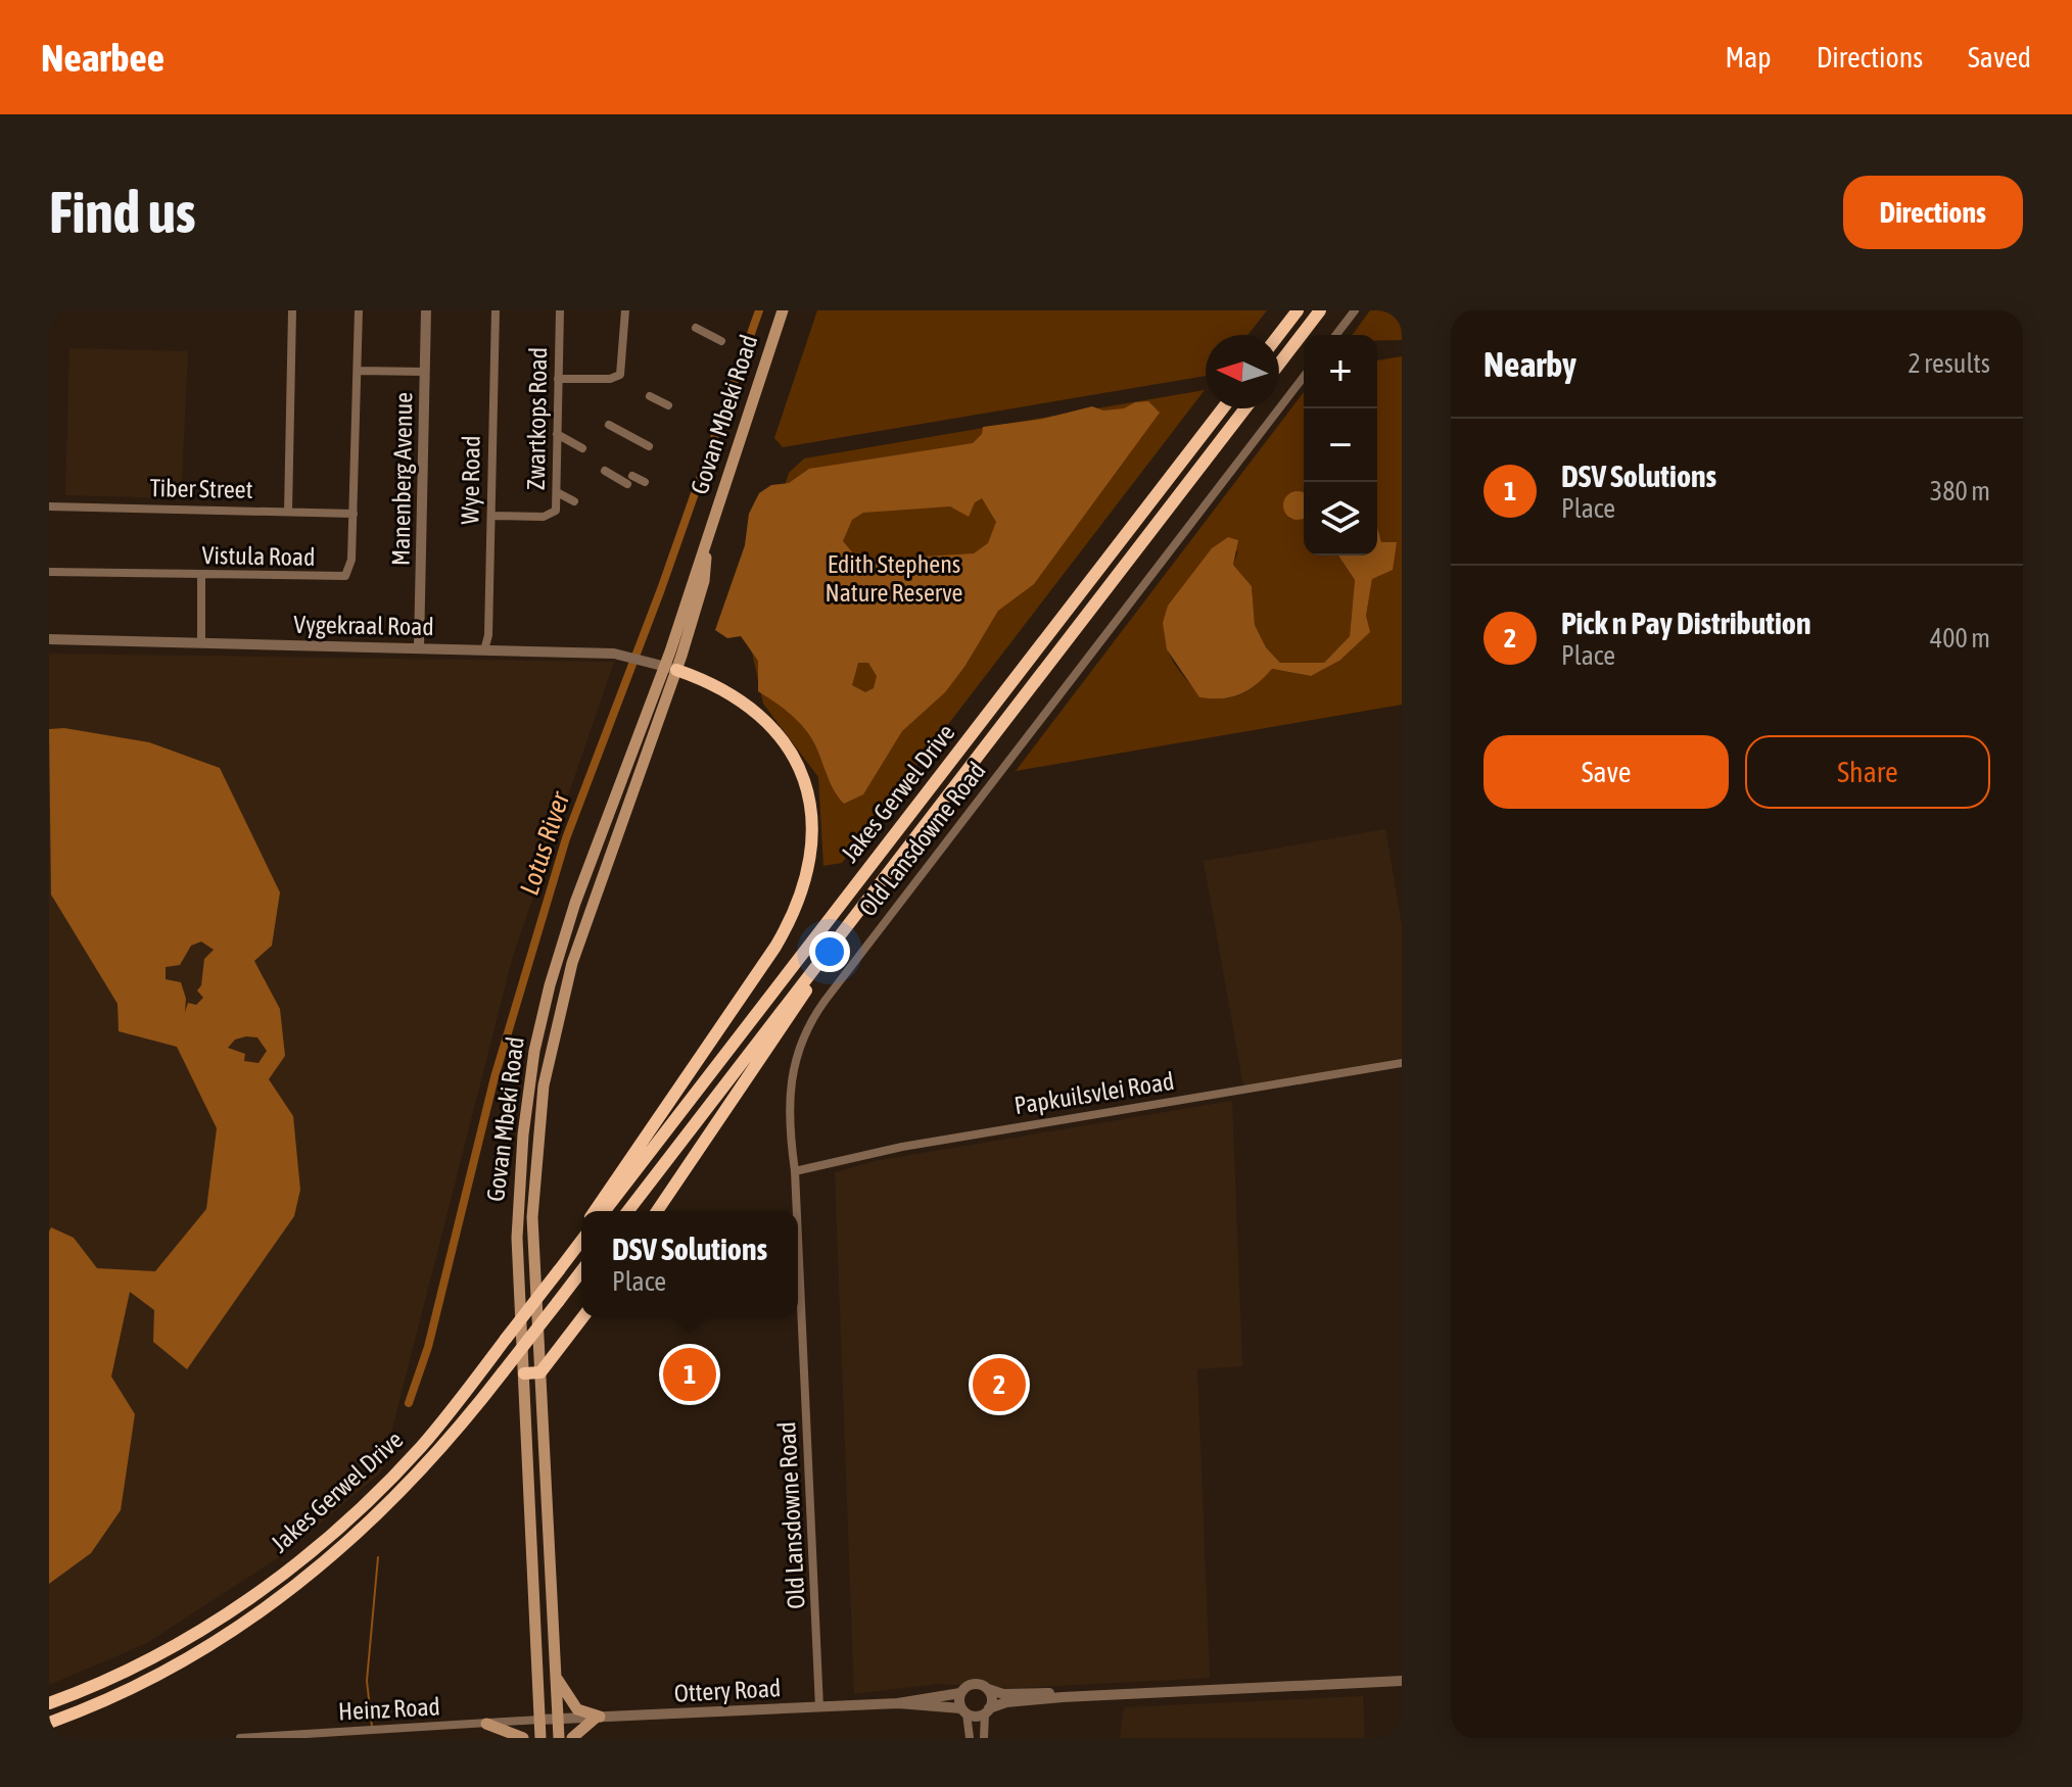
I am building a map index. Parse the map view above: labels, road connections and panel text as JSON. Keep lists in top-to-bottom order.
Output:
{
  "streets": {
    "highway": ["Jakes Gerwel Drive"],
    "main road": ["Govan Mbeki Road"],
    "street": [
      "Zwartkops Road",
      "Manenberg Avenue",
      "Wye Road",
      "Tiber Street",
      "Vistula Road",
      "Vygekraal Road",
      "Old Lansdowne Road",
      "Papkuilsvlei Road",
      "Ottery Road",
      "Heinz Road"
    ]
  },
  "crossings": [
    ["Govan Mbeki Road", "Vygekraal Road"],
    ["Govan Mbeki Road", "Ottery Road"],
    ["Govan Mbeki Road", "Heinz Road"],
    ["Zwartkops Road", "Wye Road"],
    ["Manenberg Avenue", "Vygekraal Road"],
    ["Wye Road", "Vygekraal Road"],
    ["Tiber Street", "Vistula Road"],
    ["Old Lansdowne Road", "Papkuilsvlei Road"],
    ["Old Lansdowne Road", "Ottery Road"],
    ["Ottery Road", "Heinz Road"]
  ],
  "water": ["Lotus River"],
  "parks": ["Edith Stephens Nature Reserve"],
  "north": "left",
  "page": {
    "header": "Nearbee",
    "nav": ["Map", "Directions", "Saved"],
    "buttons": [
      "Directions",
      ["Save", "Share"]
    ],
    "title": "Find us",
    "heading": ["Nearby", "2 results"],
    "map_buttons": ["+", "−"],
    "list": [
      {
        "mark": "1",
        "name": "DSV Solutions",
        "note": "Place",
        "value": "380 m"
      },
      {
        "mark": "2",
        "name": "Pick n Pay Distribution",
        "note": "Place",
        "value": "400 m"
      }
    ],
    "popup": ["DSV Solutions", "Place"],
    "pins": ["1", "2"]
  }
}
